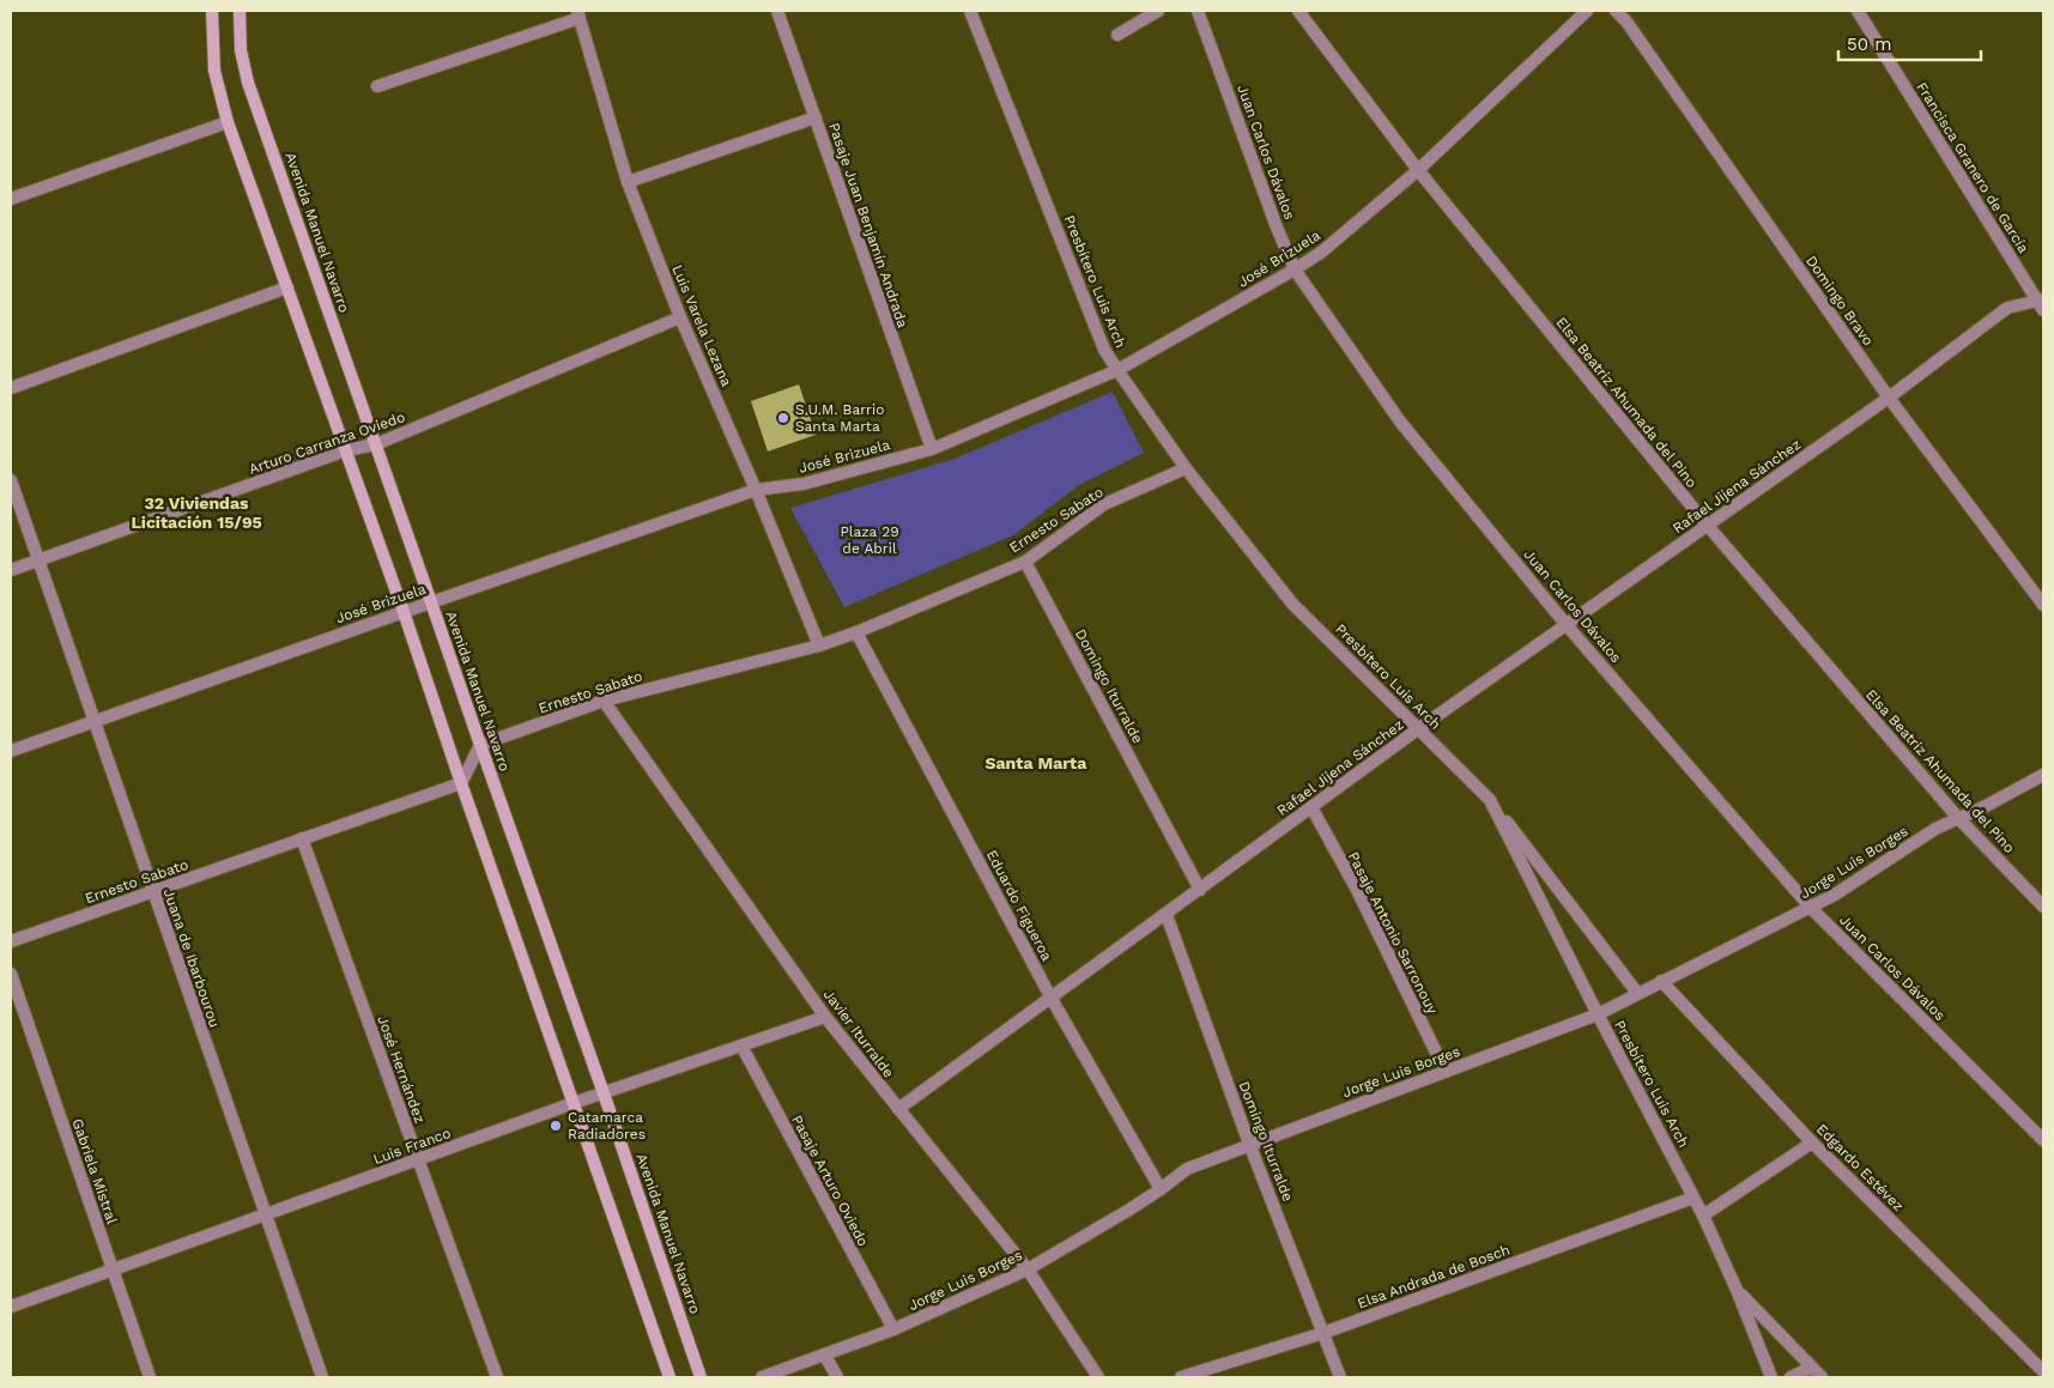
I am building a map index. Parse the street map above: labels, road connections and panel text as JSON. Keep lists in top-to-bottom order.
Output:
{
  "streets": {
    "main road": ["Avenida Manuel Navarro"],
    "street": [
      "Juan Carlos Dávalos",
      "Francisca Granero de García",
      "Pasaje Juan Benjamín Andrada",
      "José Brizuela",
      "Presbítero Luis Arch",
      "Domingo Bravo",
      "Luis Varela Lezana",
      "Elsa Beatriz Ahumada del Pino",
      "Arturo Carranza Oviedo",
      "Rafael Jijena Sánchez",
      "Ernesto Sabato",
      "Domingo Iturralde",
      "Jorge Luis Borges",
      "Eduardo Figueroa",
      "Pasaje Antonio Sarronouy",
      "Juana de Ibarbourou",
      "Javier Iturralde",
      "José Hernández",
      "Luis Franco",
      "Edgardo Estévez",
      "Gabriela Mistral",
      "Pasaje Arturo Oviedo",
      "Elsa Andrada de Bosch"
    ]
  },
  "crossings": [
    ["Juan Carlos Dávalos", "José Brizuela"],
    ["Juan Carlos Dávalos", "Rafael Jijena Sánchez"],
    ["Juan Carlos Dávalos", "Jorge Luis Borges"],
    ["Francisca Granero de García", "Rafael Jijena Sánchez"],
    ["Pasaje Juan Benjamín Andrada", "José Brizuela"],
    ["Avenida Manuel Navarro", "José Brizuela"],
    ["Avenida Manuel Navarro", "Arturo Carranza Oviedo"],
    ["Avenida Manuel Navarro", "Ernesto Sabato"],
    ["Avenida Manuel Navarro", "Luis Franco"],
    ["José Brizuela", "Presbítero Luis Arch"],
    ["José Brizuela", "Luis Varela Lezana"],
    ["José Brizuela", "Elsa Beatriz Ahumada del Pino"],
    ["José Brizuela", "Juana de Ibarbourou"],
    ["Presbítero Luis Arch", "Rafael Jijena Sánchez"],
    ["Presbítero Luis Arch", "Ernesto Sabato"],
    ["Presbítero Luis Arch", "Jorge Luis Borges"],
    ["Presbítero Luis Arch", "Elsa Andrada de Bosch"],
    ["Domingo Bravo", "Rafael Jijena Sánchez"],
    ["Luis Varela Lezana", "Arturo Carranza Oviedo"],
    ["Luis Varela Lezana", "Ernesto Sabato"],
    ["Elsa Beatriz Ahumada del Pino", "Rafael Jijena Sánchez"],
    ["Elsa Beatriz Ahumada del Pino", "Jorge Luis Borges"],
    ["Arturo Carranza Oviedo", "Juana de Ibarbourou"],
    ["Rafael Jijena Sánchez", "Domingo Iturralde"],
    ["Rafael Jijena Sánchez", "Eduardo Figueroa"],
    ["Rafael Jijena Sánchez", "Pasaje Antonio Sarronouy"],
    ["Rafael Jijena Sánchez", "Javier Iturralde"],
    ["Ernesto Sabato", "Domingo Iturralde"],
    ["Ernesto Sabato", "Eduardo Figueroa"],
    ["Ernesto Sabato", "Juana de Ibarbourou"],
    ["Ernesto Sabato", "Javier Iturralde"],
    ["Ernesto Sabato", "José Hernández"],
    ["Domingo Iturralde", "Jorge Luis Borges"],
    ["Domingo Iturralde", "Elsa Andrada de Bosch"],
    ["Jorge Luis Borges", "Eduardo Figueroa"],
    ["Jorge Luis Borges", "Pasaje Antonio Sarronouy"],
    ["Jorge Luis Borges", "Javier Iturralde"],
    ["Jorge Luis Borges", "Edgardo Estévez"],
    ["Jorge Luis Borges", "Pasaje Arturo Oviedo"],
    ["Juana de Ibarbourou", "Luis Franco"],
    ["Javier Iturralde", "Luis Franco"],
    ["José Hernández", "Luis Franco"],
    ["Luis Franco", "Gabriela Mistral"],
    ["Luis Franco", "Pasaje Arturo Oviedo"]
  ],
  "districts": ["32 Viviendas Licitación 15/95", "Santa Marta"],
  "parks": ["Plaza 29 de Abril"],
  "places": ["S.U.M. Barrio Santa Marta", "Catamarca Radiadores"],
  "scale_bar": "50 m"
}
